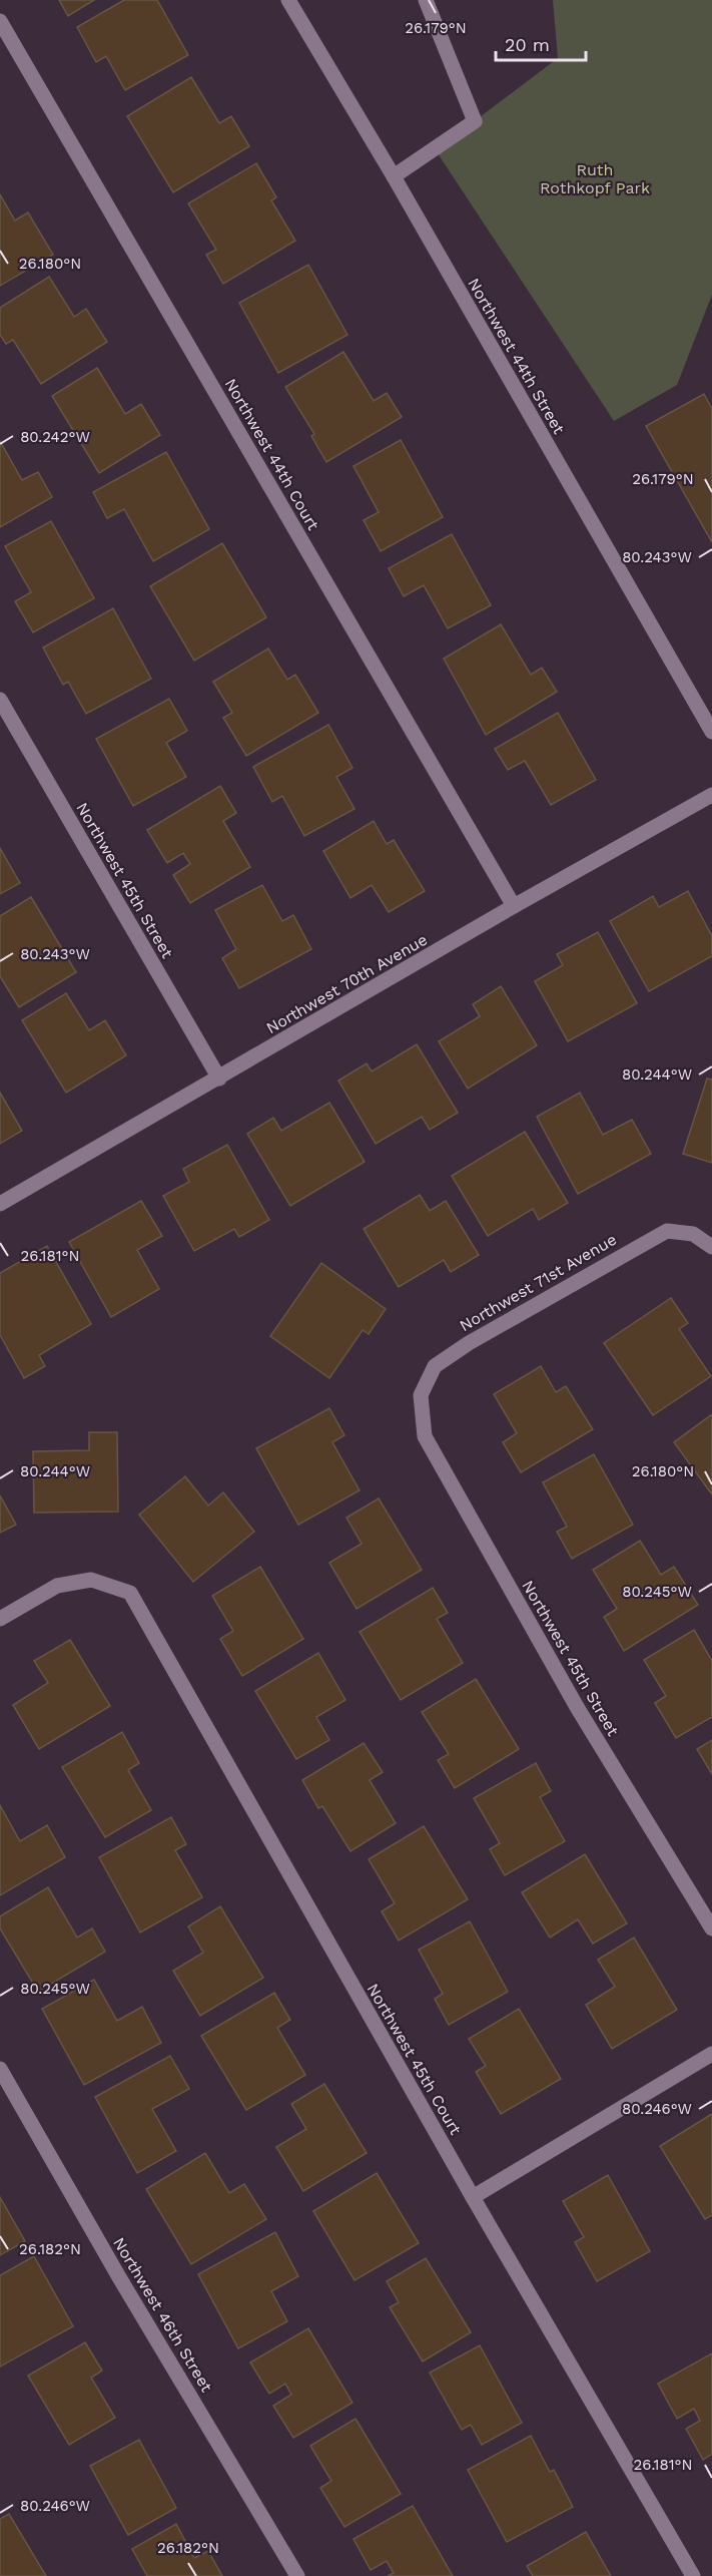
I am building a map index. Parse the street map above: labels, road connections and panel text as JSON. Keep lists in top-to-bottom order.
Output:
{
  "streets": {
    "street": [
      "Northwest 44th Street",
      "Northwest 44th Court",
      "Northwest 45th Street",
      "Northwest 70th Avenue",
      "Northwest 71st Avenue",
      "Northwest 45th Court",
      "Northwest 46th Street"
    ]
  },
  "crossings": [
    ["Northwest 44th Court", "Northwest 70th Avenue"],
    ["Northwest 45th Street", "Northwest 70th Avenue"],
    ["Northwest 45th Street", "Northwest 71st Avenue"]
  ],
  "parks": ["Ruth Rothkopf Park"],
  "scale_bar": "20 m",
  "coordinates": [
    "26.179°N",
    "26.180°N",
    "80.242°W",
    "80.243°W",
    "80.244°W",
    "26.181°N",
    "80.245°W",
    "80.246°W",
    "26.182°N"
  ]
}
